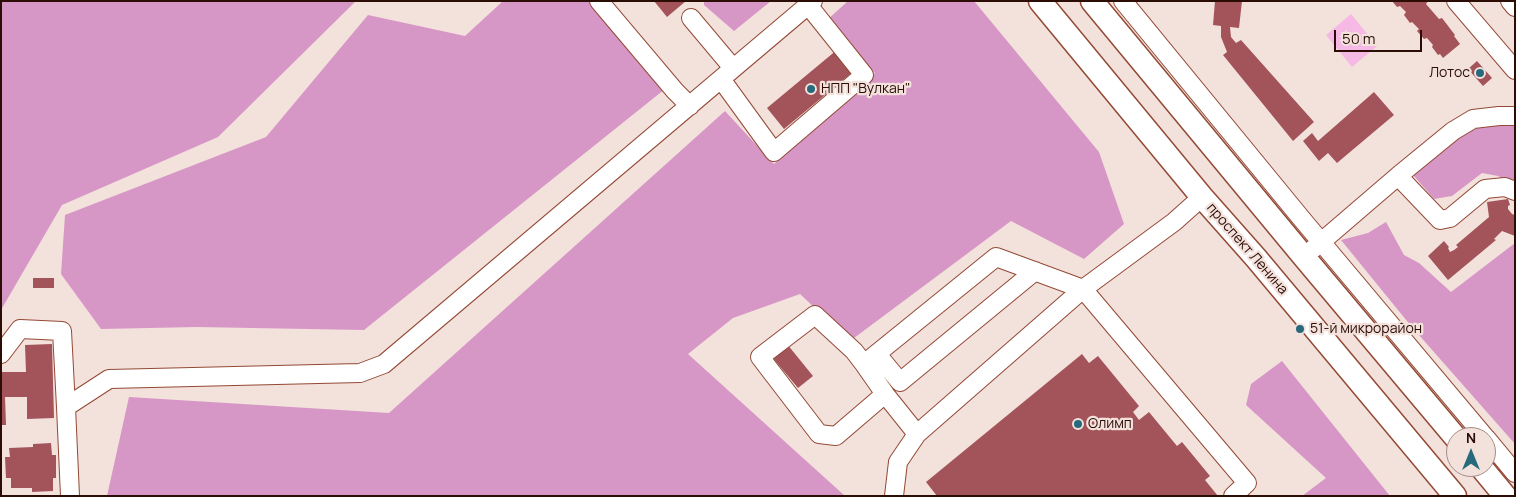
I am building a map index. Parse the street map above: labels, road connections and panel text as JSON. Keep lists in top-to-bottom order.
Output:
{
  "streets": {
    "main road": ["проспект Ленина"]
  },
  "places": [
    "Лотос",
    "НПП \"Вулкан\"",
    "51-й микрорайон",
    "Олимп"
  ],
  "scale_bar": "50 m",
  "north": "top"
}
